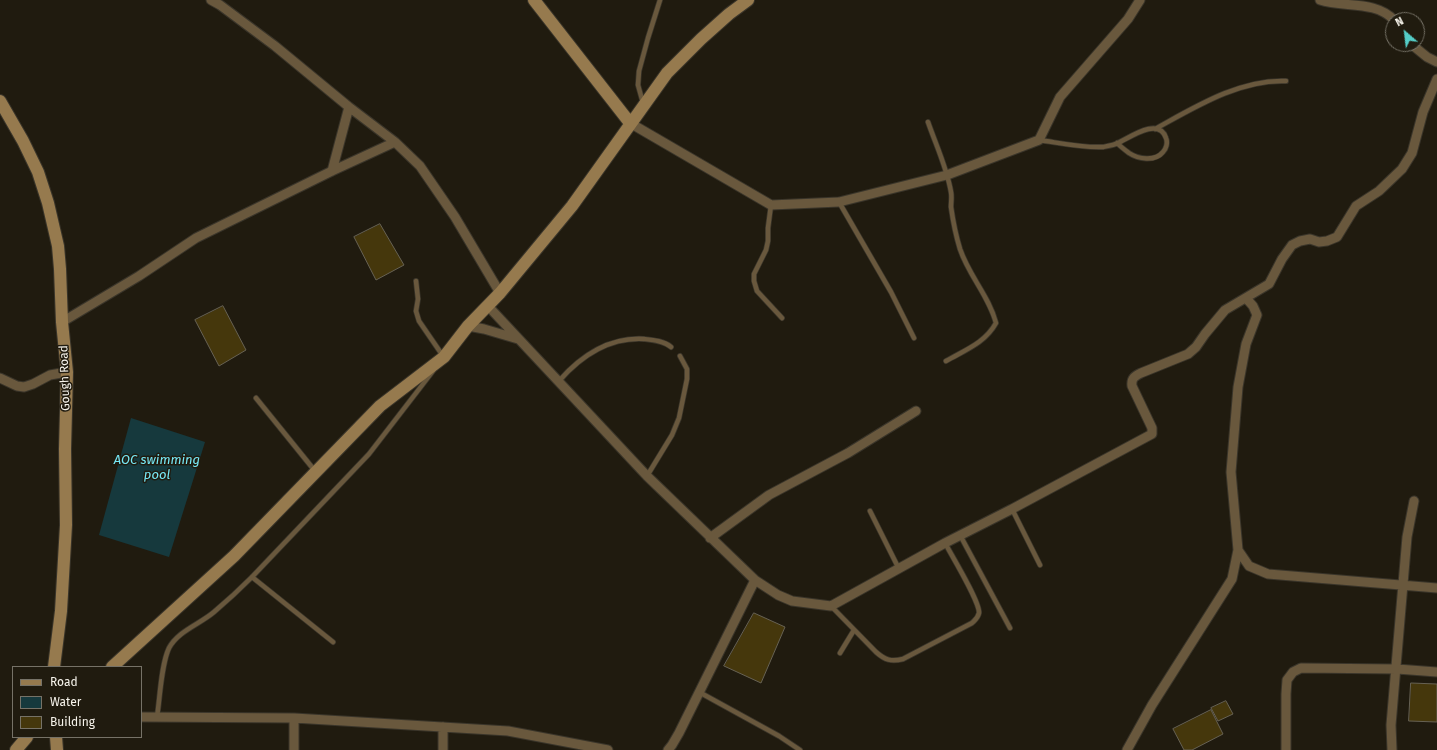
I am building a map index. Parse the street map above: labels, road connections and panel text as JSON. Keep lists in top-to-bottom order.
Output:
{
  "streets": {
    "street": ["Gough Road"]
  },
  "water": ["AOC swimming pool"],
  "legend": ["Road", "Water", "Building"],
  "north": "top left"
}
